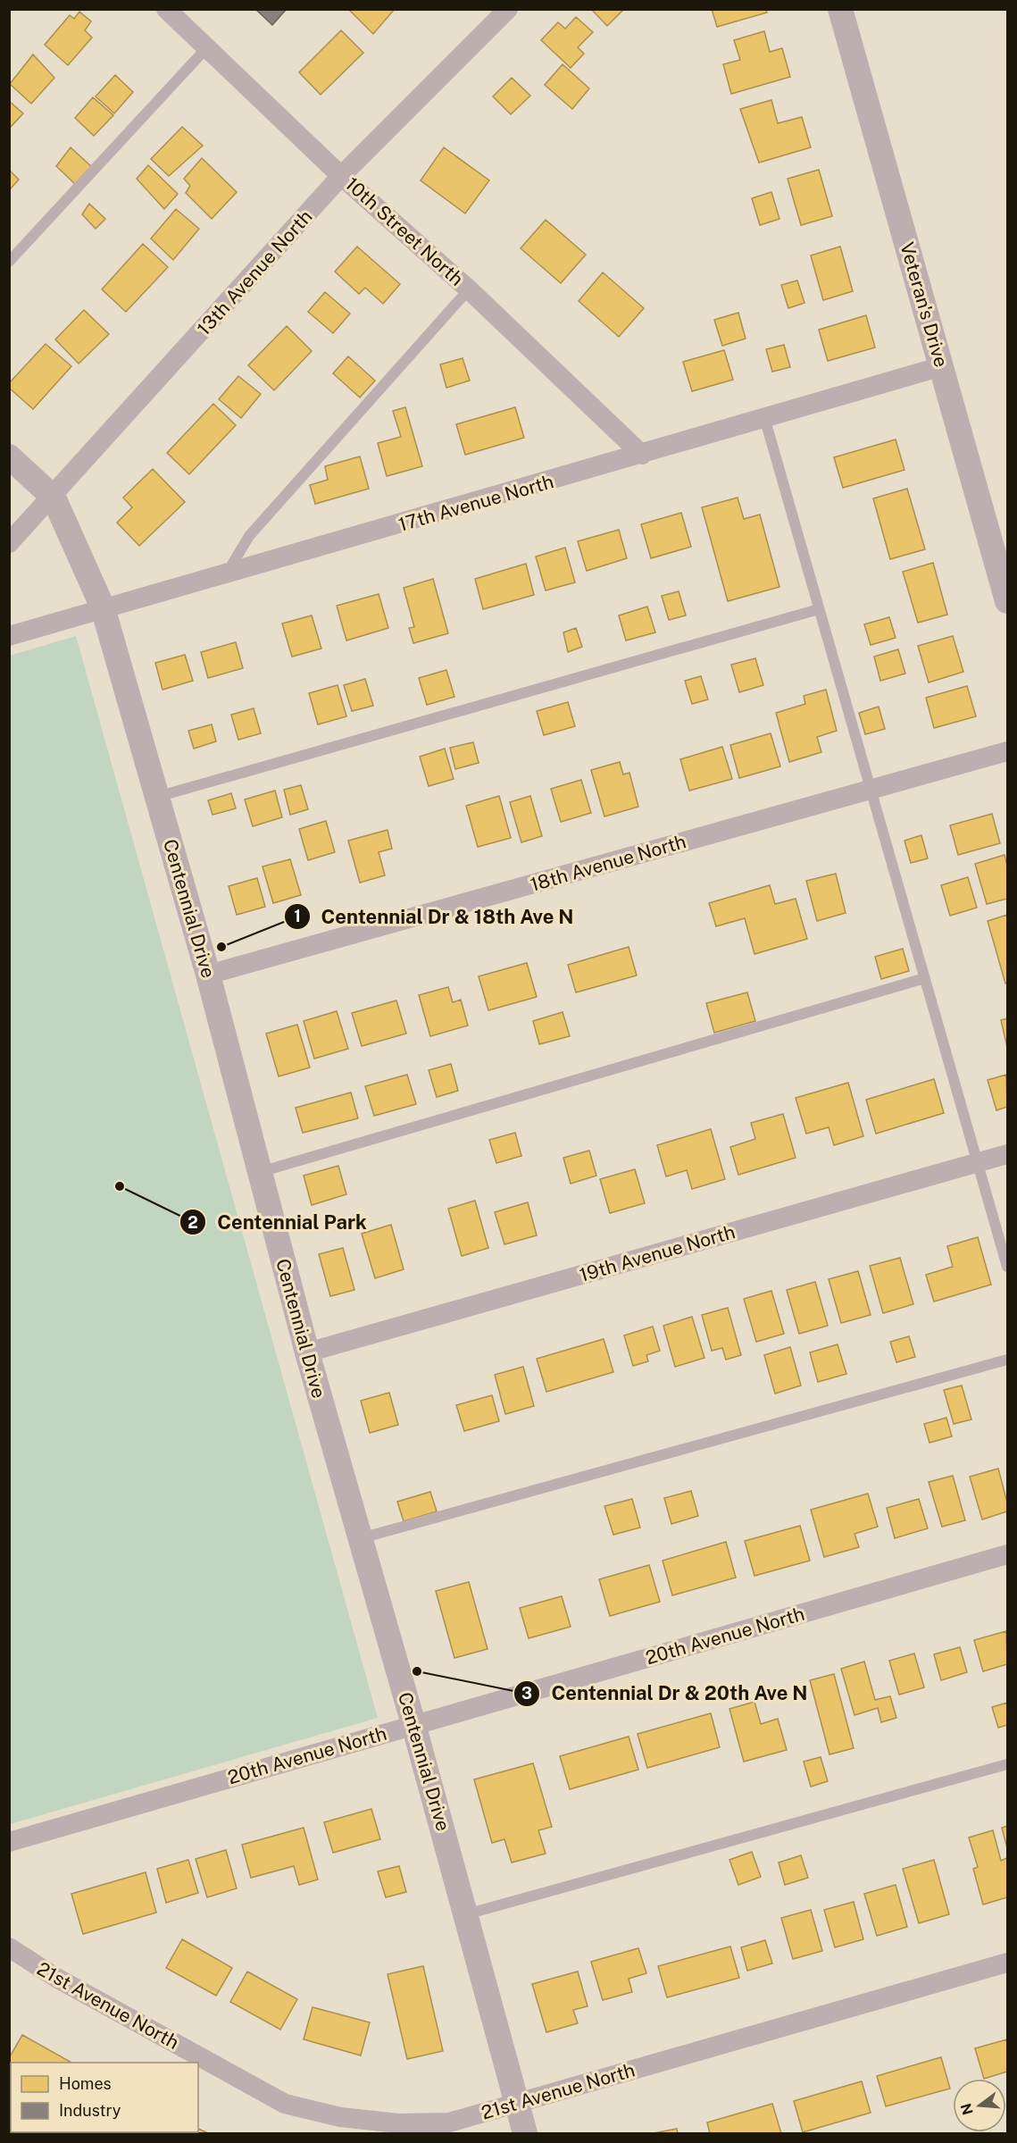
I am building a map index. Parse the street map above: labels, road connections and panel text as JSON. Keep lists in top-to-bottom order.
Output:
{
  "streets": {
    "street": [
      "10th Street North",
      "13th Avenue North",
      "Veteran's Drive",
      "17th Avenue North",
      "18th Avenue North",
      "Centennial Drive",
      "19th Avenue North",
      "20th Avenue North",
      "21st Avenue North"
    ]
  },
  "crossings": [
    ["10th Street North", "13th Avenue North"],
    ["10th Street North", "17th Avenue North"],
    ["13th Avenue North", "Centennial Drive"],
    ["Veteran's Drive", "17th Avenue North"],
    ["17th Avenue North", "Centennial Drive"],
    ["18th Avenue North", "Centennial Drive"],
    ["Centennial Drive", "19th Avenue North"],
    ["Centennial Drive", "20th Avenue North"],
    ["Centennial Drive", "21st Avenue North"]
  ],
  "places": ["Centennial Dr & 18th Ave N", "Centennial Park", "Centennial Dr & 20th Ave N"],
  "legend": ["Homes", "Industry"],
  "north": "left"
}
